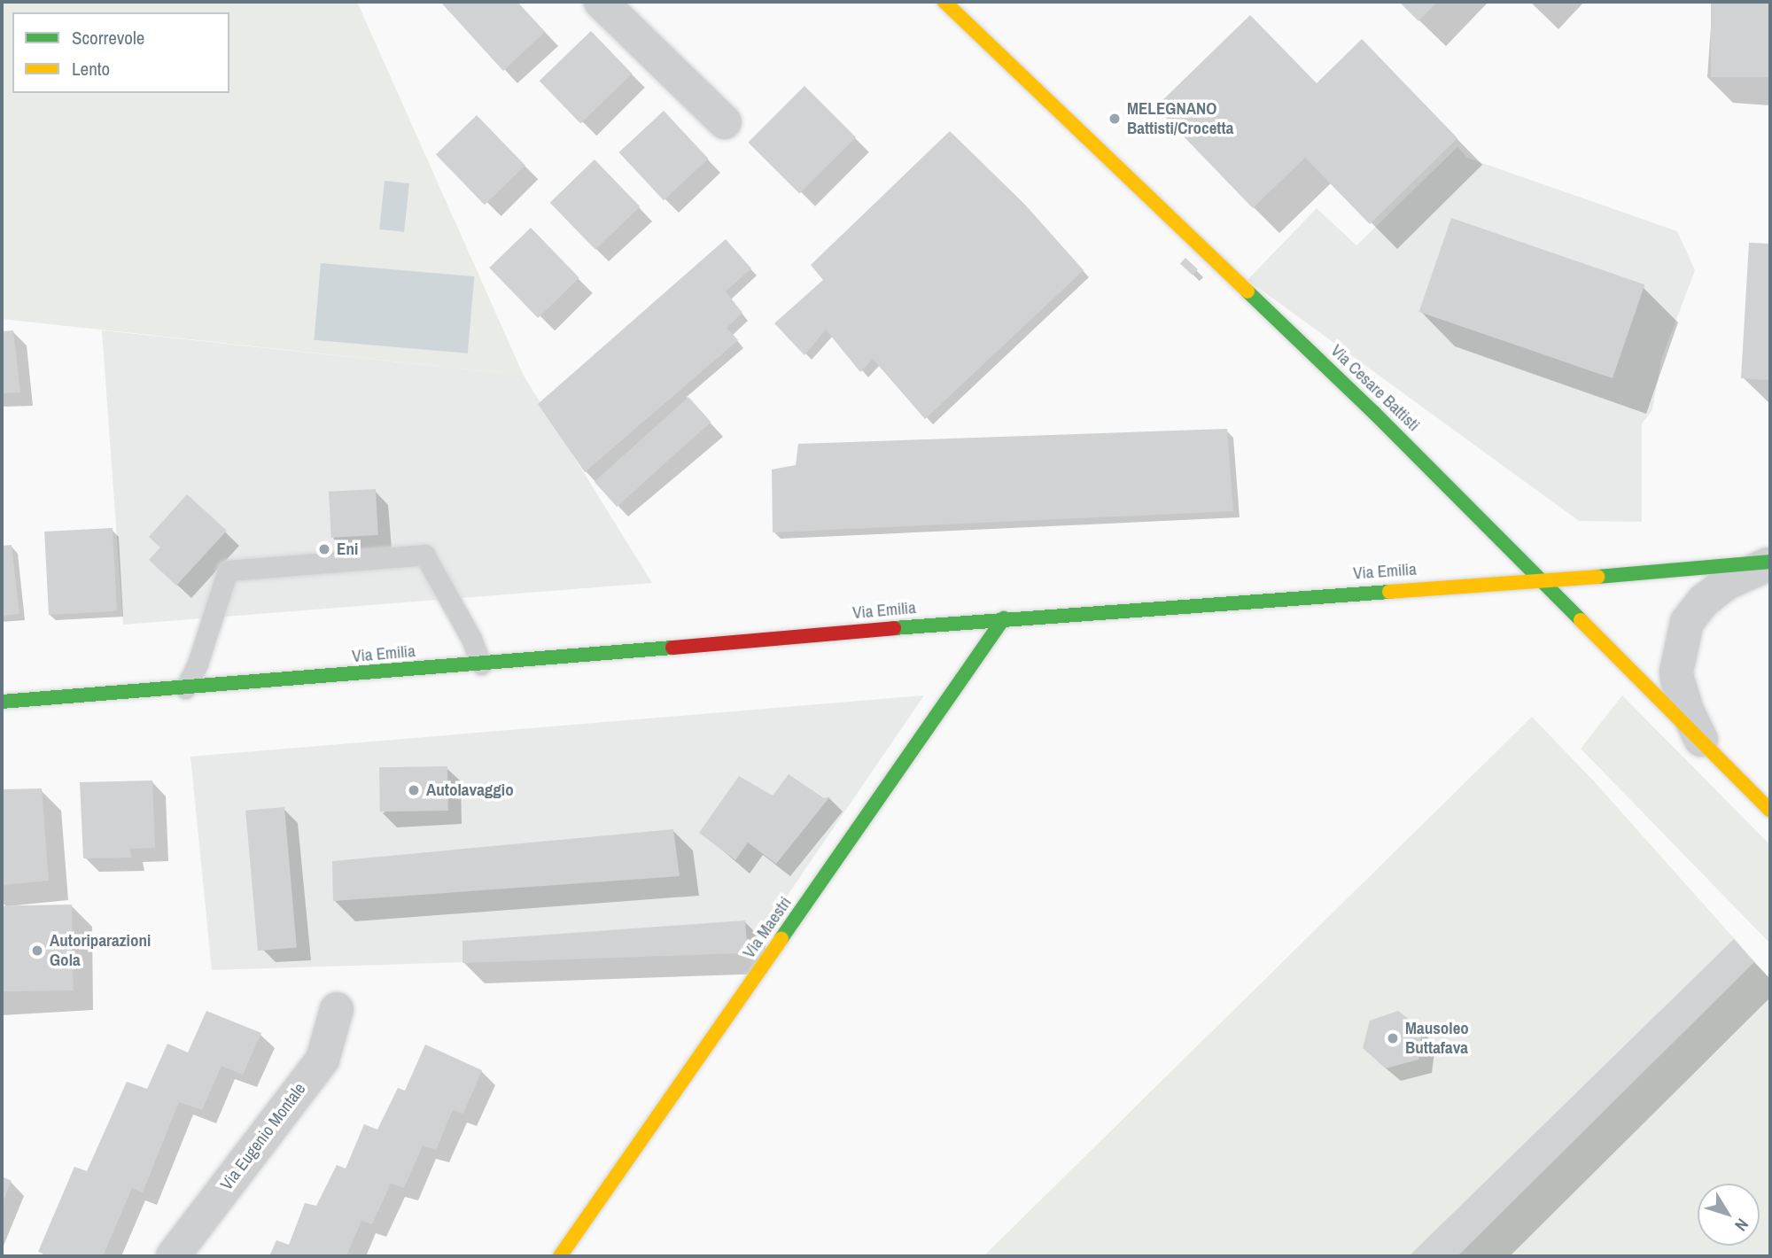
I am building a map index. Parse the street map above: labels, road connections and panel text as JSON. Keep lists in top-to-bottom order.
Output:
{
  "streets": {
    "street": [
      "Via Cesare Battisti",
      "Via Emilia",
      "Via Maestri",
      "Via Eugenio Montale"
    ]
  },
  "crossings": [
    ["Via Cesare Battisti", "Via Emilia"],
    ["Via Emilia", "Via Maestri"]
  ],
  "places": [
    "MELEGNANO Battisti/Crocetta",
    "Eni",
    "Autolavaggio",
    "Autoriparazioni Gola",
    "Mausoleo Buttafava"
  ],
  "legend": ["Scorrevole", "Lento"],
  "north": "bottom right"
}
